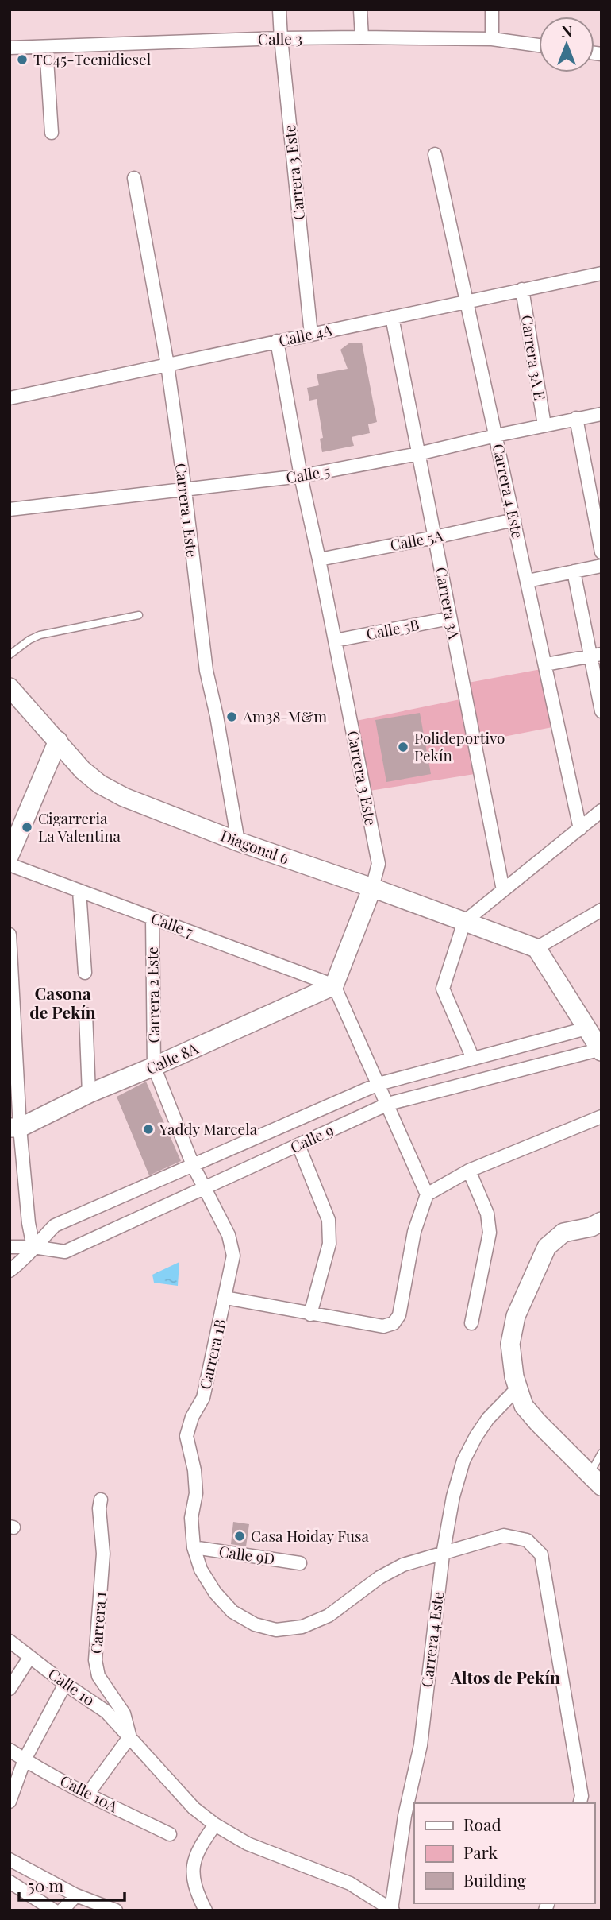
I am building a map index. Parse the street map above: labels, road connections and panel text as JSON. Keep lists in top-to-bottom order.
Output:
{
  "streets": {
    "main road": ["Carrera 3 Este", "Diagonal 6", "Calle 8A"],
    "street": [
      "Calle 3",
      "Calle 4A",
      "Carrera 3A E",
      "Calle 5",
      "Carrera 4 Este",
      "Carrera 1 Este",
      "Calle 5A",
      "Carrera 3A",
      "Calle 5B",
      "Calle 7",
      "Carrera 2 Este",
      "Calle 9",
      "Carrera 1B",
      "Calle 9D",
      "Carrera 1",
      "Calle 10",
      "Calle 10A"
    ]
  },
  "crossings": [
    ["Calle 3", "Carrera 3 Este"],
    ["Carrera 3 Este", "Calle 4A"],
    ["Carrera 3 Este", "Calle 5"],
    ["Carrera 3 Este", "Calle 5A"],
    ["Carrera 3 Este", "Calle 5B"],
    ["Carrera 3 Este", "Diagonal 6"],
    ["Carrera 3 Este", "Calle 7"],
    ["Carrera 3 Este", "Calle 8A"],
    ["Calle 4A", "Carrera 3A E"],
    ["Calle 4A", "Carrera 4 Este"],
    ["Calle 4A", "Carrera 1 Este"],
    ["Calle 4A", "Carrera 3A"],
    ["Carrera 3A E", "Calle 5"],
    ["Calle 5", "Carrera 4 Este"],
    ["Calle 5", "Carrera 1 Este"],
    ["Calle 5", "Carrera 3A"],
    ["Carrera 4 Este", "Calle 5A"],
    ["Carrera 4 Este", "Carrera 1B"],
    ["Carrera 4 Este", "Calle 10"],
    ["Carrera 1 Este", "Diagonal 6"],
    ["Calle 5A", "Carrera 3A"],
    ["Carrera 3A", "Calle 5B"],
    ["Calle 7", "Carrera 2 Este"],
    ["Calle 7", "Calle 8A"],
    ["Carrera 2 Este", "Calle 8A"],
    ["Carrera 2 Este", "Calle 9"],
    ["Carrera 2 Este", "Carrera 1B"],
    ["Calle 9", "Carrera 1B"],
    ["Carrera 1B", "Calle 9D"],
    ["Carrera 1", "Calle 10"]
  ],
  "districts": ["Casona de Pekín", "Altos de Pekín"],
  "places": [
    "TC45-Tecnidiesel",
    "Am38-M&m",
    "Polideportivo Pekín",
    "Cigarreria La Valentina",
    "Yaddy Marcela",
    "Casa Hoiday Fusa"
  ],
  "legend": ["Road", "Park", "Building"],
  "scale_bar": "50 m",
  "north": "top"
}
